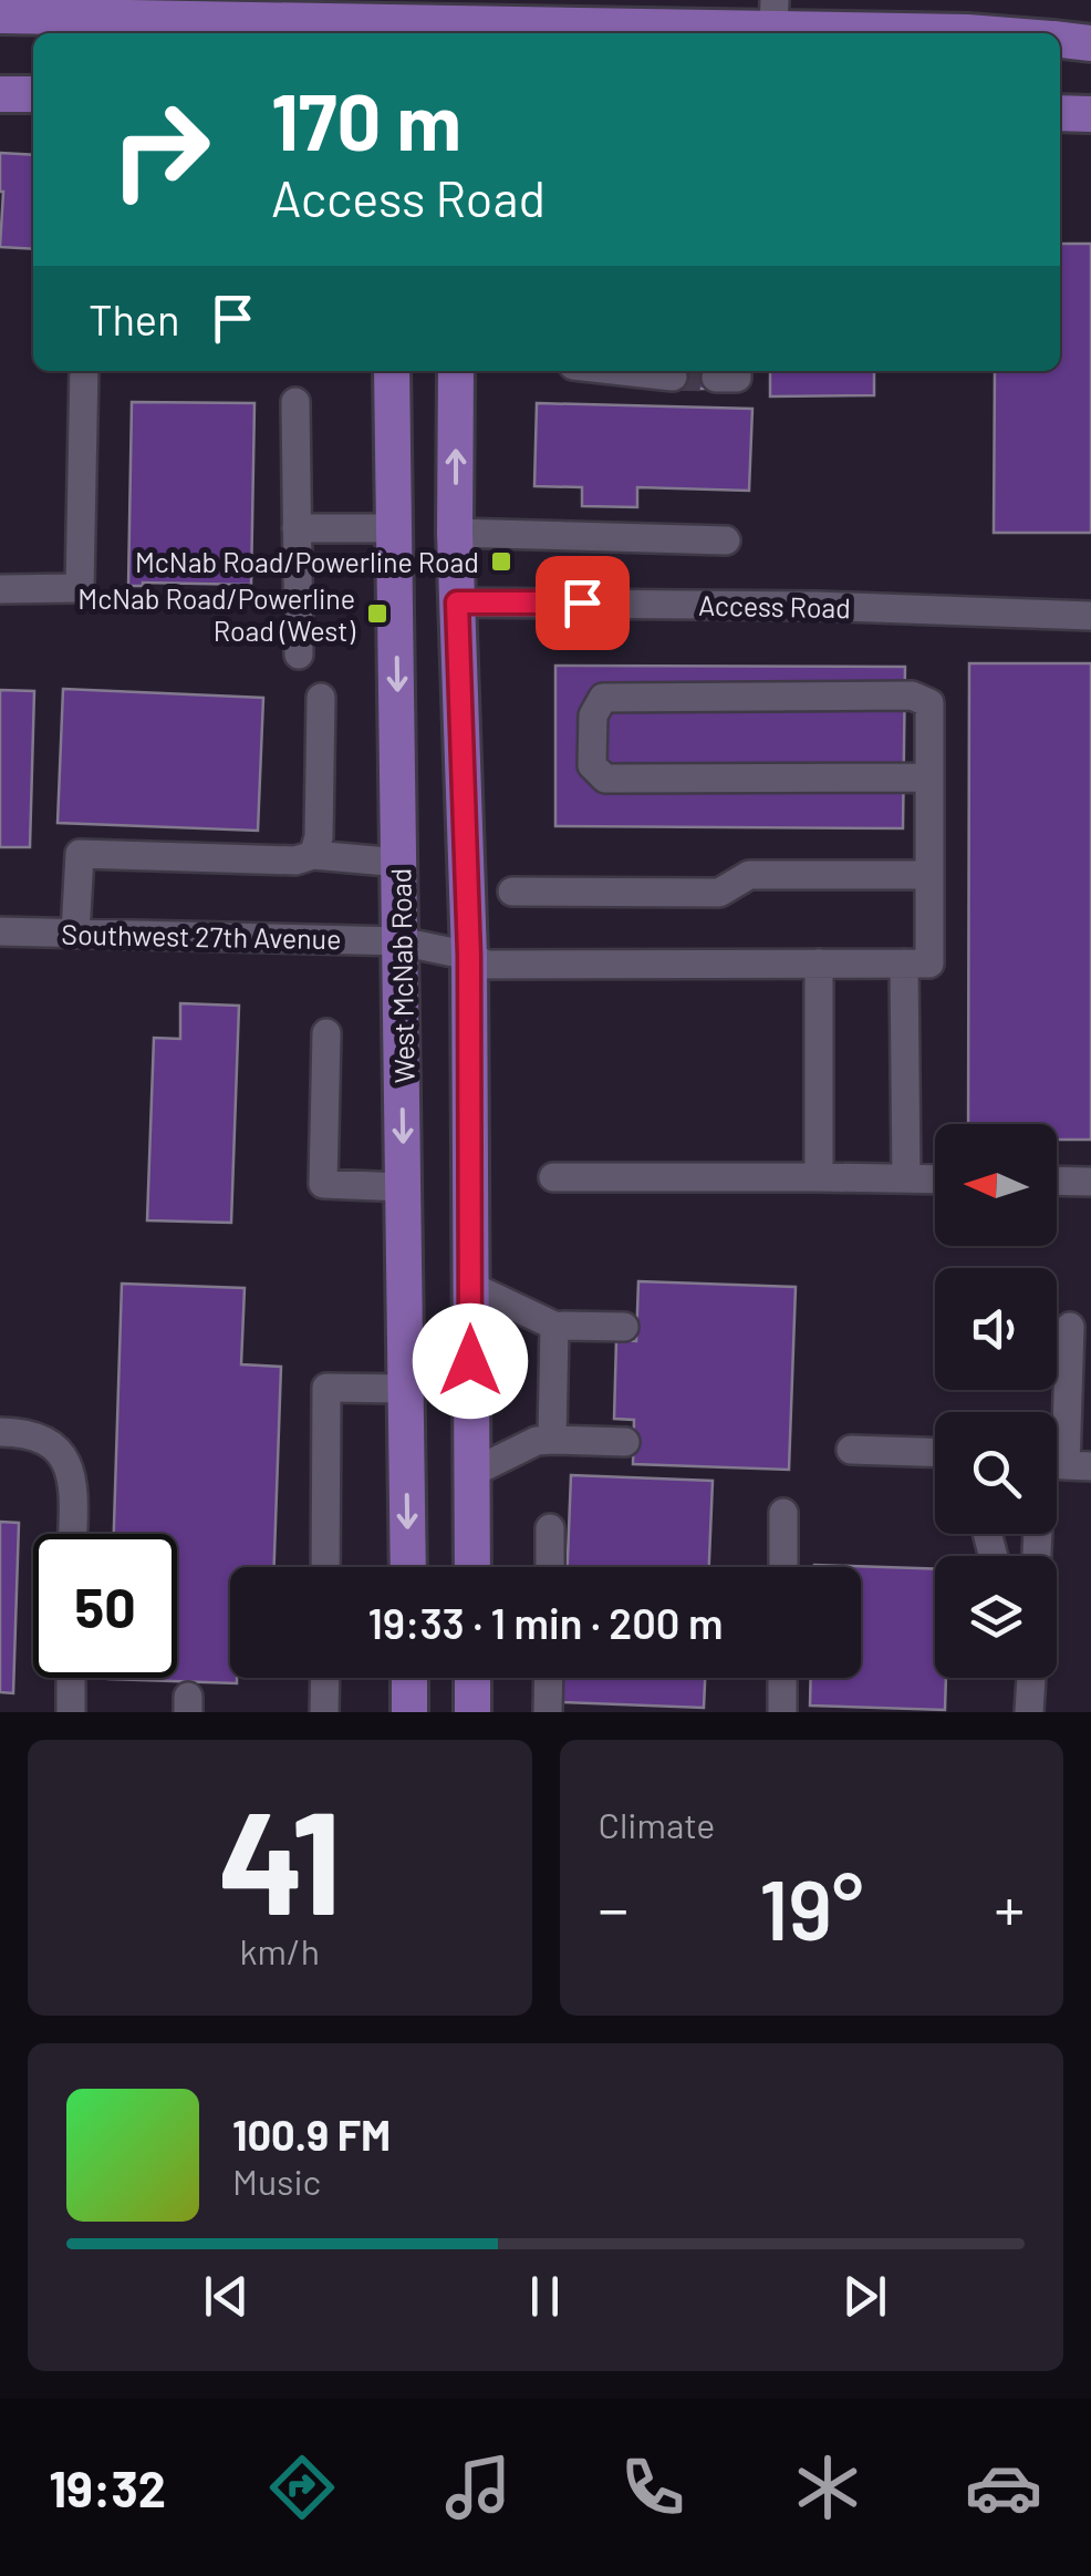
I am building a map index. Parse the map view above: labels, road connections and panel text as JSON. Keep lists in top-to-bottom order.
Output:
{
  "streets": {
    "main road": ["West McNab Road"],
    "street": ["Access Road", "Southwest 27th Avenue"]
  },
  "crossings": [
    ["Southwest 27th Avenue", "West McNab Road"]
  ],
  "places": {
    "transit": ["McNab Road/Powerline Road", "McNab Road/Powerline Road (West)"]
  },
  "north": "left",
  "page": {
    "turn": ["170 m", "Access Road"],
    "then": "Then",
    "limit": "50",
    "trip": "19:33 · 1 min · 200 m",
    "tile": [
      ["41", "km/h"],
      "Climate"
    ],
    "heat": ["−", "19°", "+"],
    "song": ["100.9 FM", "Music"],
    "tabs": "19:32"
  }
}
